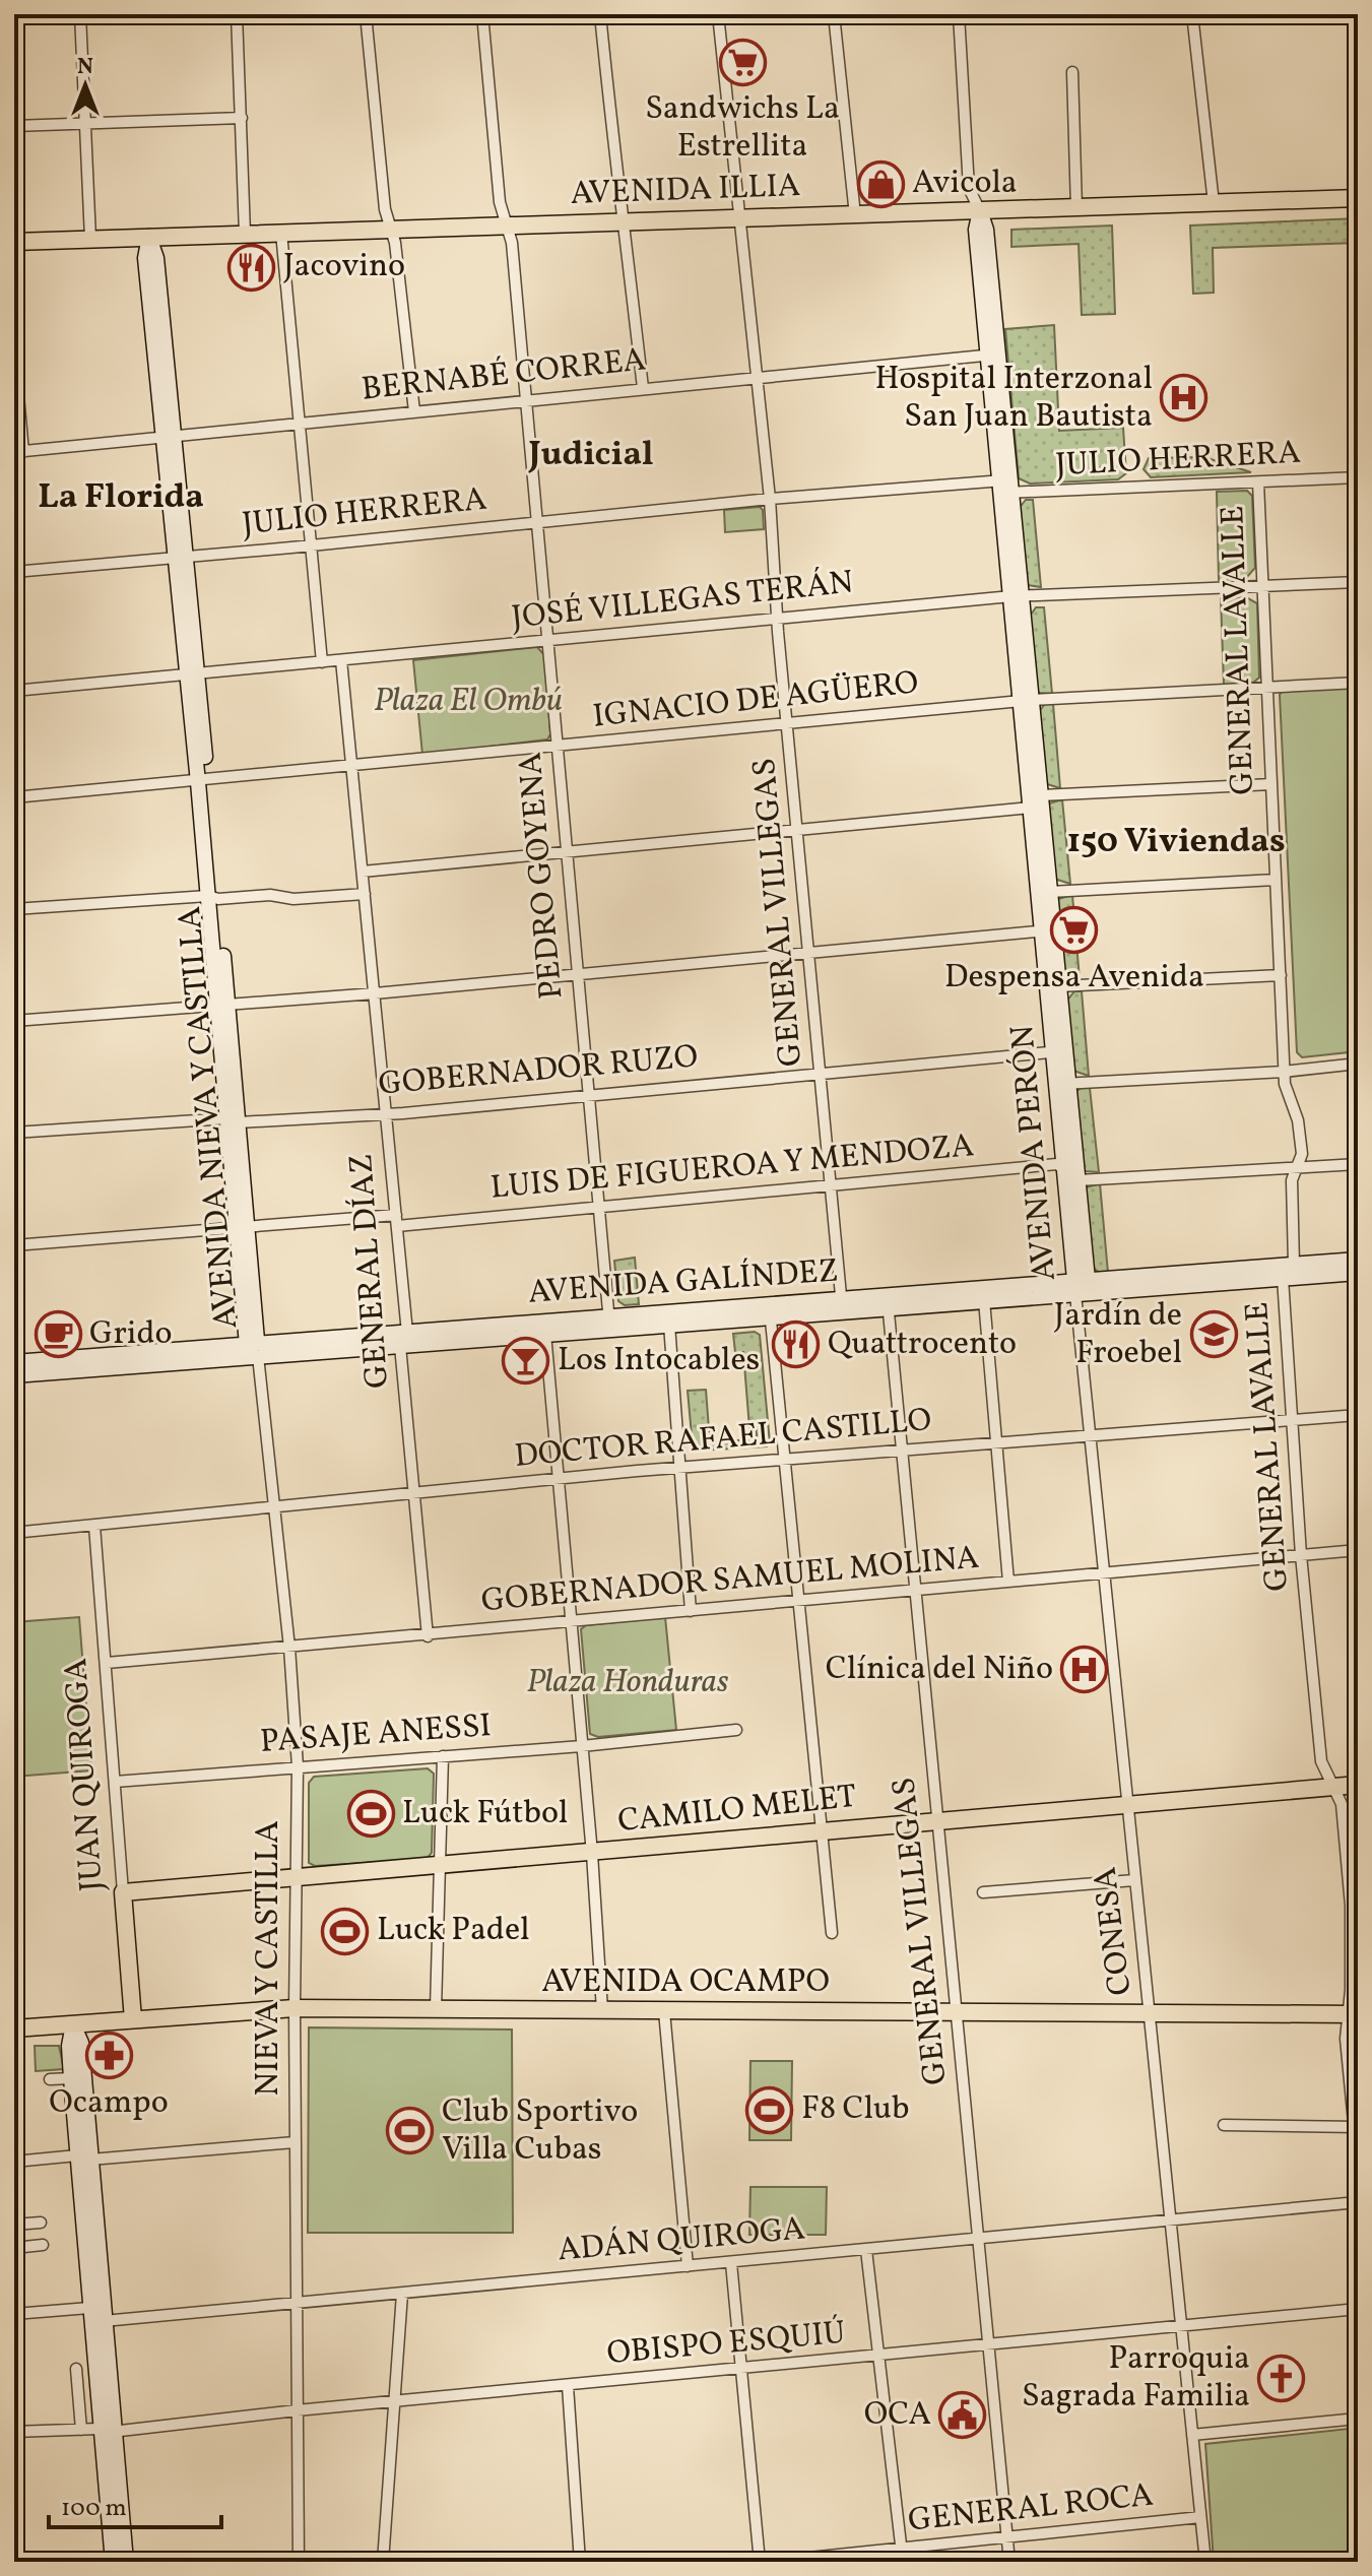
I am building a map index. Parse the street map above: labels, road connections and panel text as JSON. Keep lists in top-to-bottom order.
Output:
{
  "streets": {
    "main road": [
      "AVENIDA ILLIA",
      "AVENIDA NIEVA Y CASTILLA",
      "AVENIDA PERÓN",
      "AVENIDA GALÍNDEZ",
      "JUAN QUIROGA",
      "CAMILO MELET",
      "AVENIDA OCAMPO"
    ],
    "street": [
      "BERNABÉ CORREA",
      "JULIO HERRERA",
      "JOSÉ VILLEGAS TERÁN",
      "GENERAL LAVALLE",
      "IGNACIO DE AGÜERO",
      "PEDRO GOYENA",
      "GENERAL VILLEGAS",
      "GOBERNADOR RUZO",
      "LUIS DE FIGUEROA Y MENDOZA",
      "GENERAL DÍAZ",
      "DOCTOR RAFAEL CASTILLO",
      "GOBERNADOR SAMUEL MOLINA",
      "PASAJE ANESSI",
      "CONESA",
      "NIEVA Y CASTILLA",
      "ADÁN QUIROGA",
      "OBISPO ESQUIÚ",
      "GENERAL ROCA"
    ]
  },
  "crossings": [
    ["AVENIDA ILLIA", "PEDRO GOYENA"],
    ["AVENIDA ILLIA", "GENERAL VILLEGAS"],
    ["AVENIDA ILLIA", "AVENIDA NIEVA Y CASTILLA"],
    ["AVENIDA ILLIA", "AVENIDA PERÓN"],
    ["BERNABÉ CORREA", "PEDRO GOYENA"],
    ["BERNABÉ CORREA", "GENERAL VILLEGAS"],
    ["BERNABÉ CORREA", "AVENIDA NIEVA Y CASTILLA"],
    ["BERNABÉ CORREA", "AVENIDA PERÓN"],
    ["JULIO HERRERA", "GENERAL LAVALLE"],
    ["JULIO HERRERA", "PEDRO GOYENA"],
    ["JULIO HERRERA", "GENERAL VILLEGAS"],
    ["JULIO HERRERA", "AVENIDA NIEVA Y CASTILLA"],
    ["JULIO HERRERA", "AVENIDA PERÓN"],
    ["JOSÉ VILLEGAS TERÁN", "GENERAL LAVALLE"],
    ["JOSÉ VILLEGAS TERÁN", "PEDRO GOYENA"],
    ["JOSÉ VILLEGAS TERÁN", "GENERAL VILLEGAS"],
    ["JOSÉ VILLEGAS TERÁN", "AVENIDA NIEVA Y CASTILLA"],
    ["JOSÉ VILLEGAS TERÁN", "AVENIDA PERÓN"],
    ["JOSÉ VILLEGAS TERÁN", "GENERAL DÍAZ"],
    ["GENERAL LAVALLE", "IGNACIO DE AGÜERO"],
    ["GENERAL LAVALLE", "LUIS DE FIGUEROA Y MENDOZA"],
    ["GENERAL LAVALLE", "AVENIDA GALÍNDEZ"],
    ["GENERAL LAVALLE", "DOCTOR RAFAEL CASTILLO"],
    ["GENERAL LAVALLE", "GOBERNADOR SAMUEL MOLINA"],
    ["GENERAL LAVALLE", "CAMILO MELET"],
    ["GENERAL LAVALLE", "AVENIDA OCAMPO"],
    ["IGNACIO DE AGÜERO", "PEDRO GOYENA"],
    ["IGNACIO DE AGÜERO", "GENERAL VILLEGAS"],
    ["IGNACIO DE AGÜERO", "AVENIDA NIEVA Y CASTILLA"],
    ["IGNACIO DE AGÜERO", "AVENIDA PERÓN"],
    ["IGNACIO DE AGÜERO", "GENERAL DÍAZ"],
    ["PEDRO GOYENA", "GOBERNADOR RUZO"],
    ["PEDRO GOYENA", "LUIS DE FIGUEROA Y MENDOZA"],
    ["PEDRO GOYENA", "AVENIDA GALÍNDEZ"],
    ["GENERAL VILLEGAS", "GOBERNADOR RUZO"],
    ["GENERAL VILLEGAS", "LUIS DE FIGUEROA Y MENDOZA"],
    ["GENERAL VILLEGAS", "AVENIDA GALÍNDEZ"],
    ["GENERAL VILLEGAS", "DOCTOR RAFAEL CASTILLO"],
    ["GENERAL VILLEGAS", "GOBERNADOR SAMUEL MOLINA"],
    ["GENERAL VILLEGAS", "CAMILO MELET"],
    ["GENERAL VILLEGAS", "AVENIDA OCAMPO"],
    ["GENERAL VILLEGAS", "ADÁN QUIROGA"],
    ["GENERAL VILLEGAS", "OBISPO ESQUIÚ"],
    ["GENERAL VILLEGAS", "GENERAL ROCA"],
    ["GOBERNADOR RUZO", "AVENIDA NIEVA Y CASTILLA"],
    ["GOBERNADOR RUZO", "AVENIDA PERÓN"],
    ["GOBERNADOR RUZO", "GENERAL DÍAZ"],
    ["AVENIDA NIEVA Y CASTILLA", "LUIS DE FIGUEROA Y MENDOZA"],
    ["AVENIDA NIEVA Y CASTILLA", "AVENIDA GALÍNDEZ"],
    ["AVENIDA NIEVA Y CASTILLA", "NIEVA Y CASTILLA"],
    ["AVENIDA PERÓN", "LUIS DE FIGUEROA Y MENDOZA"],
    ["AVENIDA PERÓN", "AVENIDA GALÍNDEZ"],
    ["AVENIDA PERÓN", "CONESA"],
    ["LUIS DE FIGUEROA Y MENDOZA", "GENERAL DÍAZ"],
    ["GENERAL DÍAZ", "AVENIDA GALÍNDEZ"],
    ["GENERAL DÍAZ", "DOCTOR RAFAEL CASTILLO"],
    ["GENERAL DÍAZ", "GOBERNADOR SAMUEL MOLINA"],
    ["AVENIDA GALÍNDEZ", "CONESA"],
    ["AVENIDA GALÍNDEZ", "NIEVA Y CASTILLA"],
    ["DOCTOR RAFAEL CASTILLO", "JUAN QUIROGA"],
    ["DOCTOR RAFAEL CASTILLO", "CONESA"],
    ["DOCTOR RAFAEL CASTILLO", "NIEVA Y CASTILLA"],
    ["GOBERNADOR SAMUEL MOLINA", "JUAN QUIROGA"],
    ["GOBERNADOR SAMUEL MOLINA", "CONESA"],
    ["GOBERNADOR SAMUEL MOLINA", "NIEVA Y CASTILLA"],
    ["PASAJE ANESSI", "JUAN QUIROGA"],
    ["PASAJE ANESSI", "NIEVA Y CASTILLA"],
    ["JUAN QUIROGA", "CAMILO MELET"],
    ["JUAN QUIROGA", "AVENIDA OCAMPO"],
    ["CAMILO MELET", "CONESA"],
    ["CAMILO MELET", "NIEVA Y CASTILLA"],
    ["CONESA", "AVENIDA OCAMPO"],
    ["CONESA", "ADÁN QUIROGA"],
    ["CONESA", "OBISPO ESQUIÚ"],
    ["CONESA", "GENERAL ROCA"],
    ["NIEVA Y CASTILLA", "AVENIDA OCAMPO"],
    ["NIEVA Y CASTILLA", "ADÁN QUIROGA"],
    ["NIEVA Y CASTILLA", "OBISPO ESQUIÚ"]
  ],
  "districts": ["Judicial", "La Florida", "150 Viviendas"],
  "parks": ["Plaza El Ombú", "Plaza Honduras"],
  "places": {
    "supermarket": ["Sandwichs La Estrellita", "Despensa Avenida"],
    "shop": ["Avicola"],
    "restaurant": ["Jacovino", "Quattrocento"],
    "hospital": ["Hospital Interzonal San Juan Bautista", "Clínica del Niño"],
    "cafe": ["Grido"],
    "school or university": ["Jardín de Froebel"],
    "bar": ["Los Intocables"],
    "sports": [
      "Luck Fútbol",
      "Luck Padel",
      "F8 Club",
      "Club Sportivo Villa Cubas"
    ],
    "pharmacy": ["Ocampo"],
    "church": ["Parroquia Sagrada Familia"],
    "public building": ["OCA"]
  },
  "scale_bar": "100 m",
  "north": "top"
}
